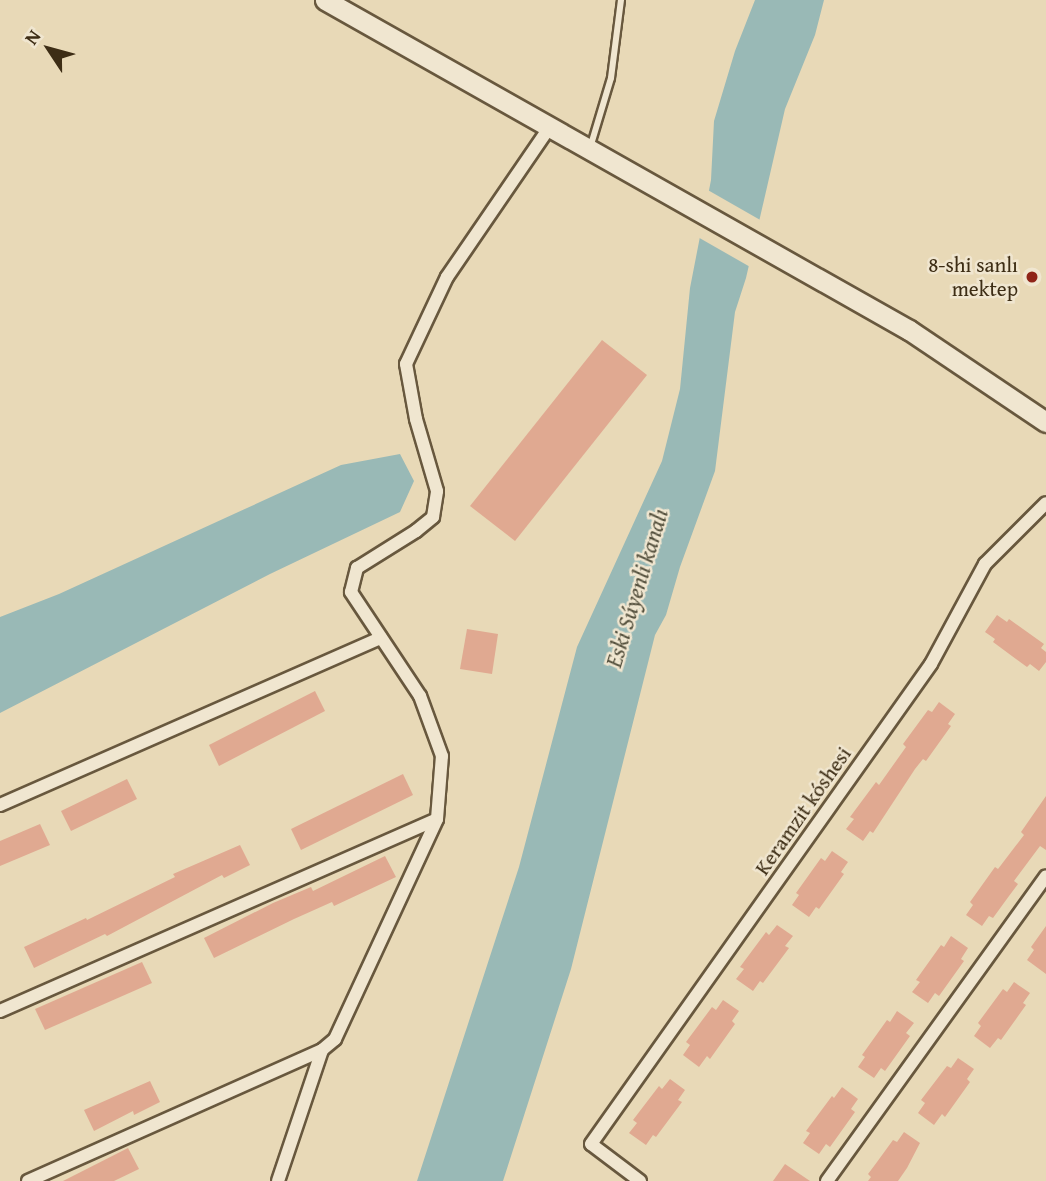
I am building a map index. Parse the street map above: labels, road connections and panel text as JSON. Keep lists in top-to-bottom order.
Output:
{
  "streets": {
    "street": ["Keramzit kóshesi"]
  },
  "water": ["Eski Súyenli kanalı"],
  "places": ["8-shi sanlı mektep"],
  "north": "top left"
}
